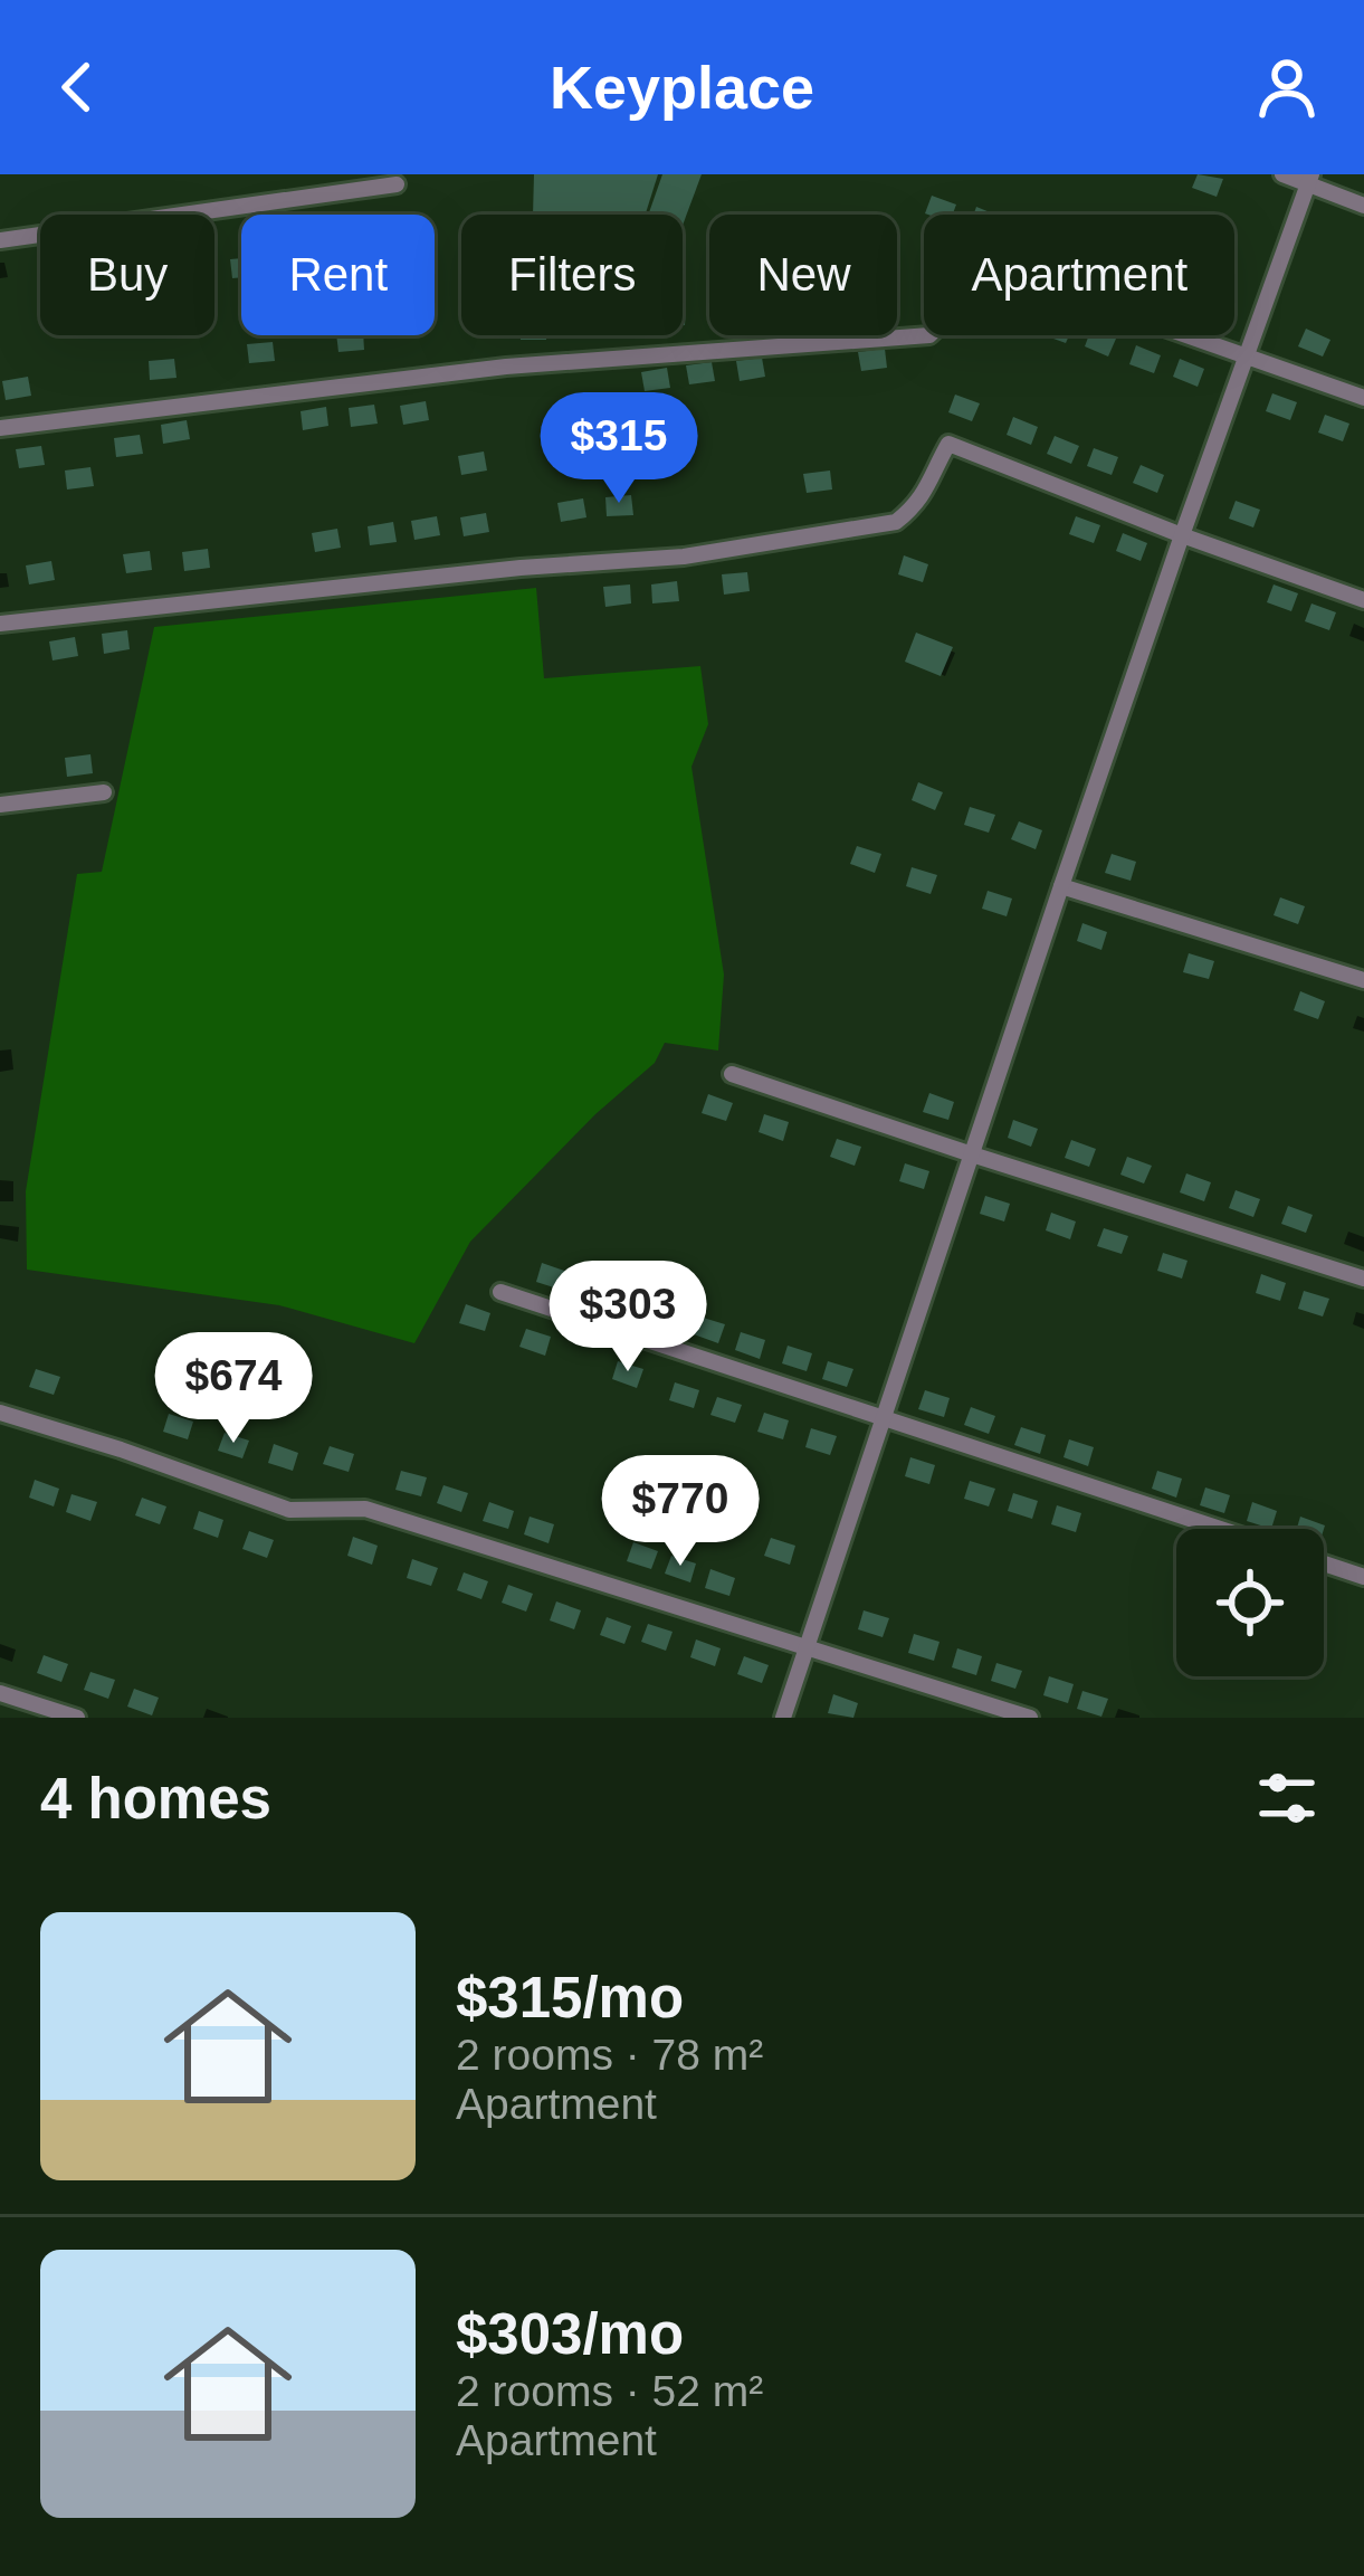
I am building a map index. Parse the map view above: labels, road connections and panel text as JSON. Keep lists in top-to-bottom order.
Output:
{
  "page": {
    "header": "Keyplace",
    "chip": [
      "Buy",
      "Rent",
      "Filters",
      "New",
      "Apartment"
    ],
    "price": [
      "$315",
      "$303",
      "$674",
      "$770"
    ],
    "heading": "4 homes",
    "list": [
      {
        "name": "$315/mo",
        "note": "2 rooms · 78 m² · Apartment"
      },
      {
        "name": "$303/mo",
        "note": "2 rooms · 52 m² · Apartment"
      }
    ]
  }
}
